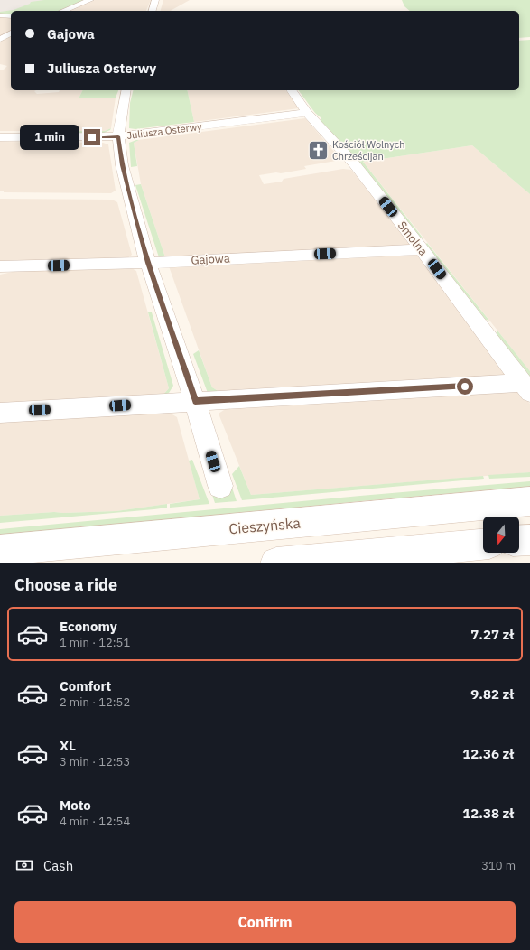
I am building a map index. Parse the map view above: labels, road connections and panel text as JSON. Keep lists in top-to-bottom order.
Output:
{
  "streets": {
    "main road": ["Cieszyńska"],
    "street": ["Juliusza Osterwy", "Smolna", "Gajowa"]
  },
  "crossings": [
    ["Juliusza Osterwy", "Smolna"],
    ["Smolna", "Gajowa"]
  ],
  "places": {
    "church": ["Kościół Wolnych Chrześcijan"]
  },
  "north": "bottom",
  "page": {
    "banner": ["Gajowa", "Juliusza Osterwy"],
    "bubble": "1 min",
    "heading": "Choose a ride",
    "list": [
      {
        "name": "Economy",
        "note": "1 min · 12:51",
        "value": "7.27 zł"
      },
      {
        "name": "Comfort",
        "note": "2 min · 12:52",
        "value": "9.82 zł"
      },
      {
        "name": "XL",
        "note": "3 min · 12:53",
        "value": "12.36 zł"
      },
      {
        "name": "Moto",
        "note": "4 min · 12:54",
        "value": "12.38 zł"
      }
    ],
    "pay": ["Cash", "310 m"],
    "buttons": "Confirm"
  }
}
